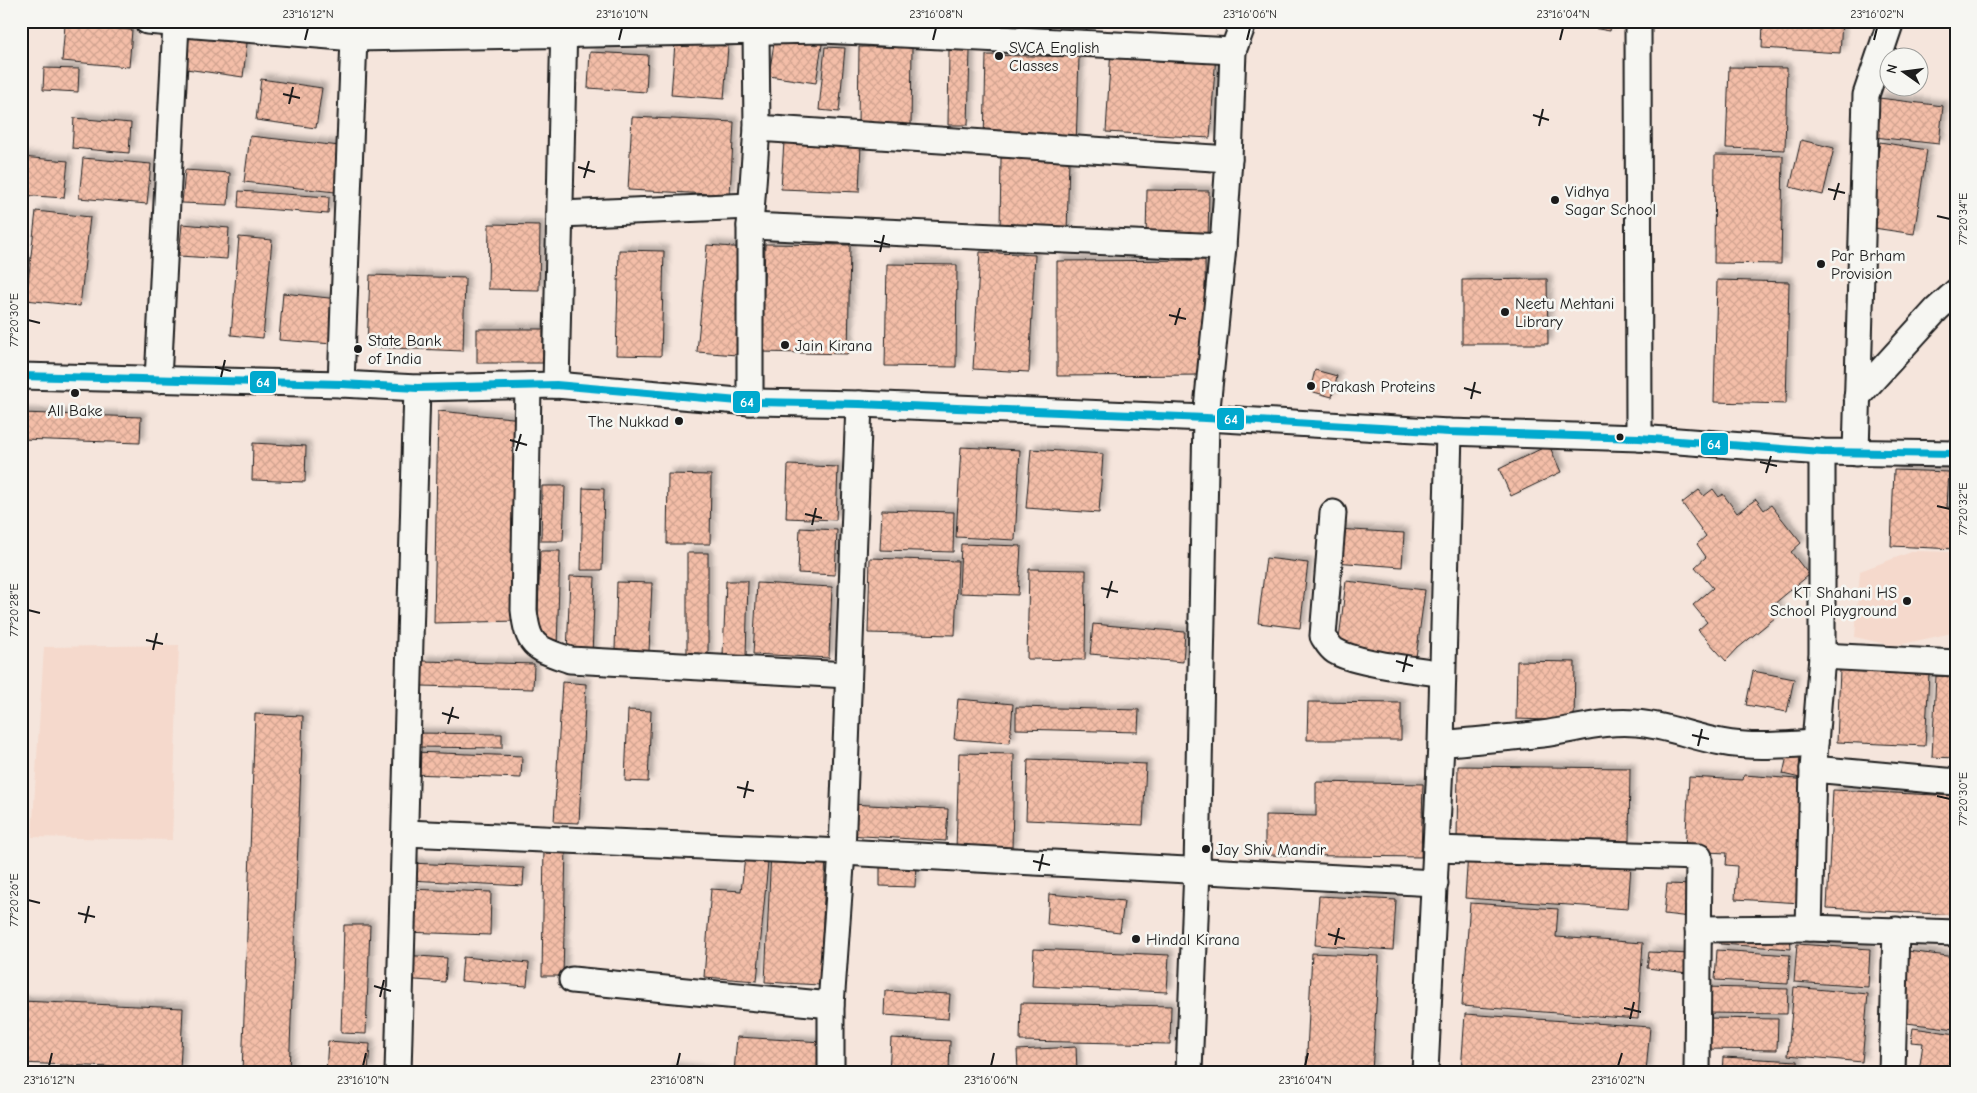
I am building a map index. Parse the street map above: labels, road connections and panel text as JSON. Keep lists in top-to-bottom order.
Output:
{
  "places": [
    "SVCA English Classes",
    "Vidhya Sagar School",
    "Par Brham Provision",
    "Neetu Mehtani Library",
    "Jain Kirana",
    "State Bank of India",
    "Prakash Proteins",
    "All Bake",
    "The Nukkad",
    "KT Shahani HS School Playground",
    "Jay Shiv Mandir",
    "Hindal Kirana"
  ],
  "lines": ["transit line 64"],
  "north": "left",
  "coordinates": [
    "23°16'12\"N",
    "23°16'10\"N",
    "23°16'08\"N",
    "23°16'06\"N",
    "23°16'04\"N",
    "23°16'02\"N",
    "77°20'34\"E",
    "77°20'30\"E",
    "77°20'32\"E",
    "77°20'28\"E",
    "77°20'26\"E"
  ]
}
